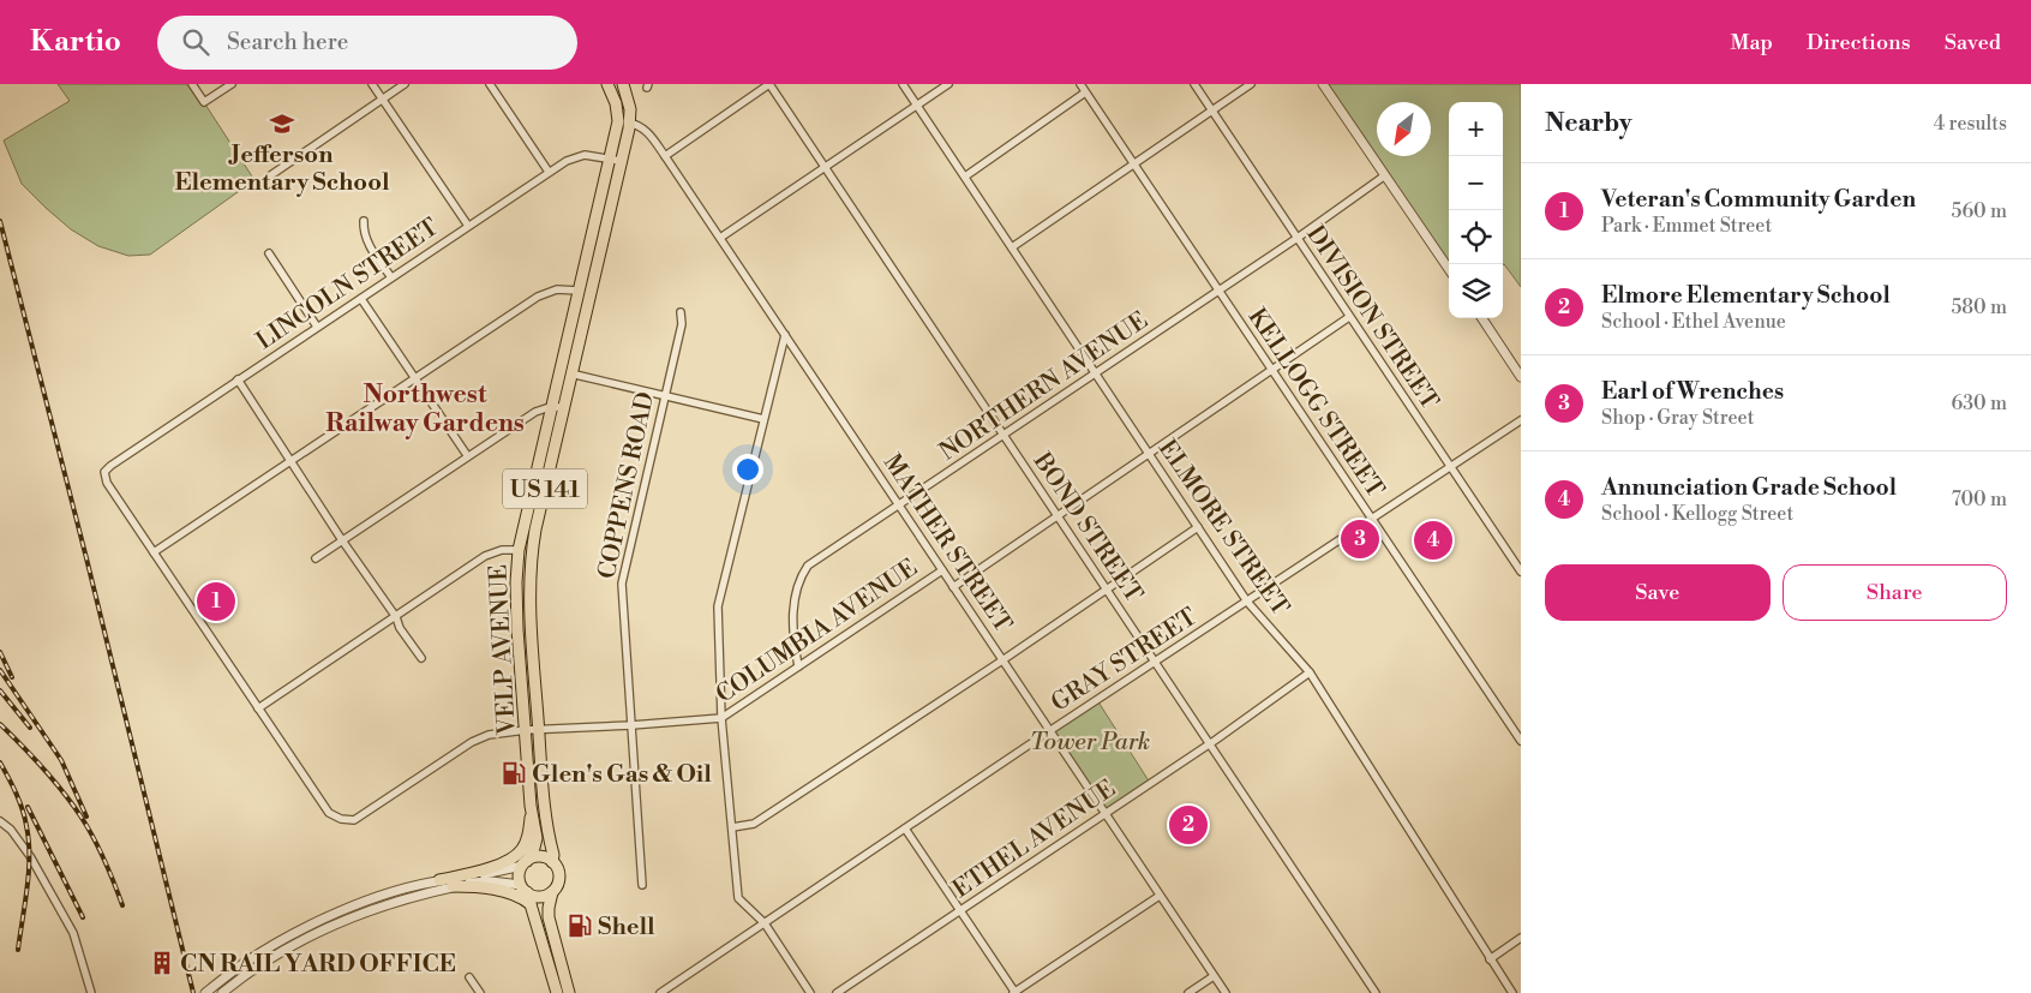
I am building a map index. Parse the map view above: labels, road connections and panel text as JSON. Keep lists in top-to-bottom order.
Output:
{
  "streets": {
    "main road": ["US 141", "VELP AVENUE"],
    "street": [
      "LINCOLN STREET",
      "DIVISION STREET",
      "NORTHERN AVENUE",
      "KELLOGG STREET",
      "COPPENS ROAD",
      "BOND STREET",
      "ELMORE STREET",
      "MATHER STREET",
      "COLUMBIA AVENUE",
      "GRAY STREET",
      "ETHEL AVENUE"
    ]
  },
  "crossings": [
    ["LINCOLN STREET", "VELP AVENUE"],
    ["DIVISION STREET", "NORTHERN AVENUE"],
    ["DIVISION STREET", "COLUMBIA AVENUE"],
    ["DIVISION STREET", "GRAY STREET"],
    ["NORTHERN AVENUE", "KELLOGG STREET"],
    ["NORTHERN AVENUE", "BOND STREET"],
    ["NORTHERN AVENUE", "ELMORE STREET"],
    ["NORTHERN AVENUE", "MATHER STREET"],
    ["NORTHERN AVENUE", "COLUMBIA AVENUE"],
    ["KELLOGG STREET", "COLUMBIA AVENUE"],
    ["KELLOGG STREET", "GRAY STREET"],
    ["COPPENS ROAD", "COLUMBIA AVENUE"],
    ["US 141", "MATHER STREET"],
    ["US 141", "VELP AVENUE"],
    ["BOND STREET", "COLUMBIA AVENUE"],
    ["BOND STREET", "GRAY STREET"],
    ["BOND STREET", "ETHEL AVENUE"],
    ["ELMORE STREET", "COLUMBIA AVENUE"],
    ["ELMORE STREET", "GRAY STREET"],
    ["ELMORE STREET", "ETHEL AVENUE"],
    ["MATHER STREET", "COLUMBIA AVENUE"],
    ["MATHER STREET", "VELP AVENUE"],
    ["MATHER STREET", "GRAY STREET"],
    ["MATHER STREET", "ETHEL AVENUE"],
    ["COLUMBIA AVENUE", "VELP AVENUE"]
  ],
  "districts": ["Northwest Railway Gardens"],
  "parks": ["Tower Park"],
  "places": {
    "school or university": ["Jefferson Elementary School"],
    "fuel station": ["Glen's Gas & Oil", "Shell"],
    "building": ["CN RAIL YARD OFFICE"]
  },
  "north": "bottom left",
  "page": {
    "header": "Kartio",
    "search": "Search here",
    "nav": ["Map", "Directions", "Saved"],
    "heading": ["Nearby", "4 results"],
    "map_buttons": ["+", "−"],
    "list": [
      {
        "mark": "1",
        "name": "Veteran's Community Garden",
        "note": "Park · Emmet Street",
        "value": "560 m"
      },
      {
        "mark": "2",
        "name": "Elmore Elementary School",
        "note": "School · Ethel Avenue",
        "value": "580 m"
      },
      {
        "mark": "3",
        "name": "Earl of Wrenches",
        "note": "Shop · Gray Street",
        "value": "630 m"
      },
      {
        "mark": "4",
        "name": "Annunciation Grade School",
        "note": "School · Kellogg Street",
        "value": "700 m"
      }
    ],
    "pins": [
      "3",
      "4",
      "1",
      "2"
    ],
    "buttons": ["Save", "Share"]
  }
}
